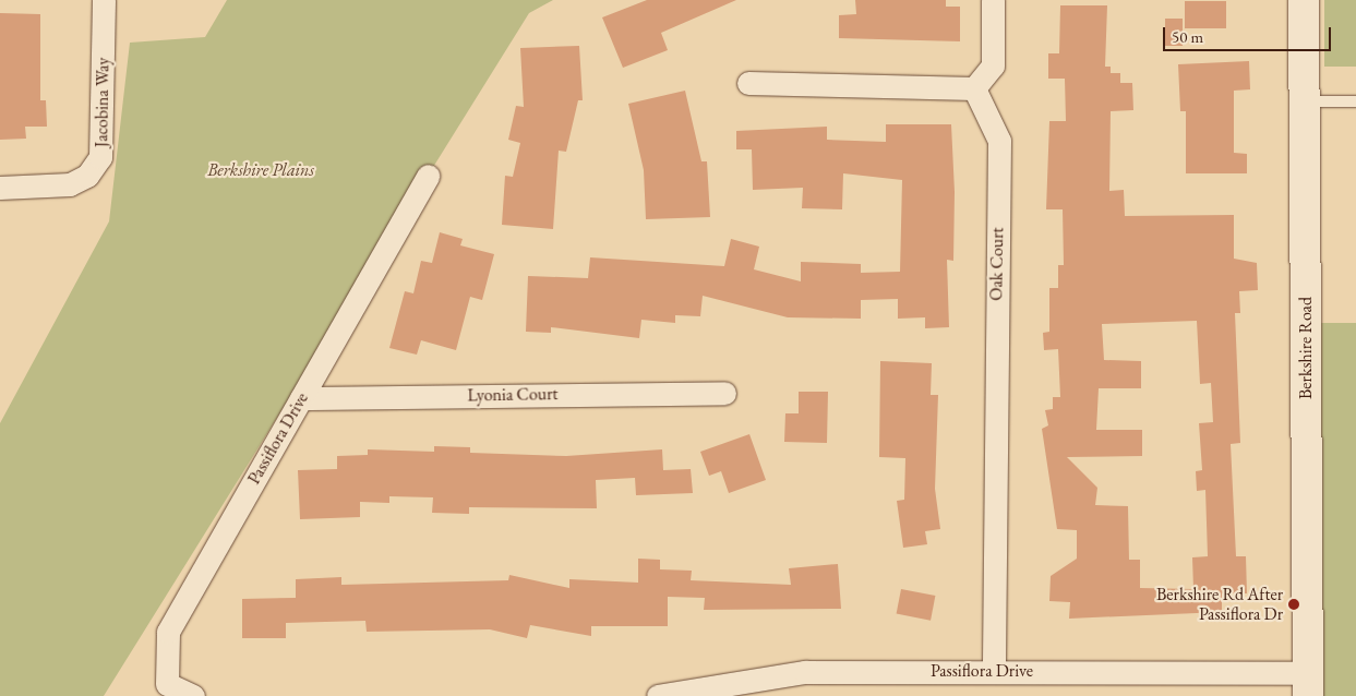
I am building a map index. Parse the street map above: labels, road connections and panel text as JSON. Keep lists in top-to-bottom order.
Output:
{
  "streets": {
    "main road": ["Berkshire Road"],
    "street": [
      "Jacobina Way",
      "Oak Court",
      "Lyonia Court",
      "Passiflora Drive"
    ]
  },
  "crossings": [
    ["Oak Court", "Passiflora Drive"],
    ["Berkshire Road", "Passiflora Drive"],
    ["Lyonia Court", "Passiflora Drive"]
  ],
  "parks": ["Berkshire Plains"],
  "places": ["Berkshire Rd After Passiflora Dr"],
  "scale_bar": "50 m"
}
